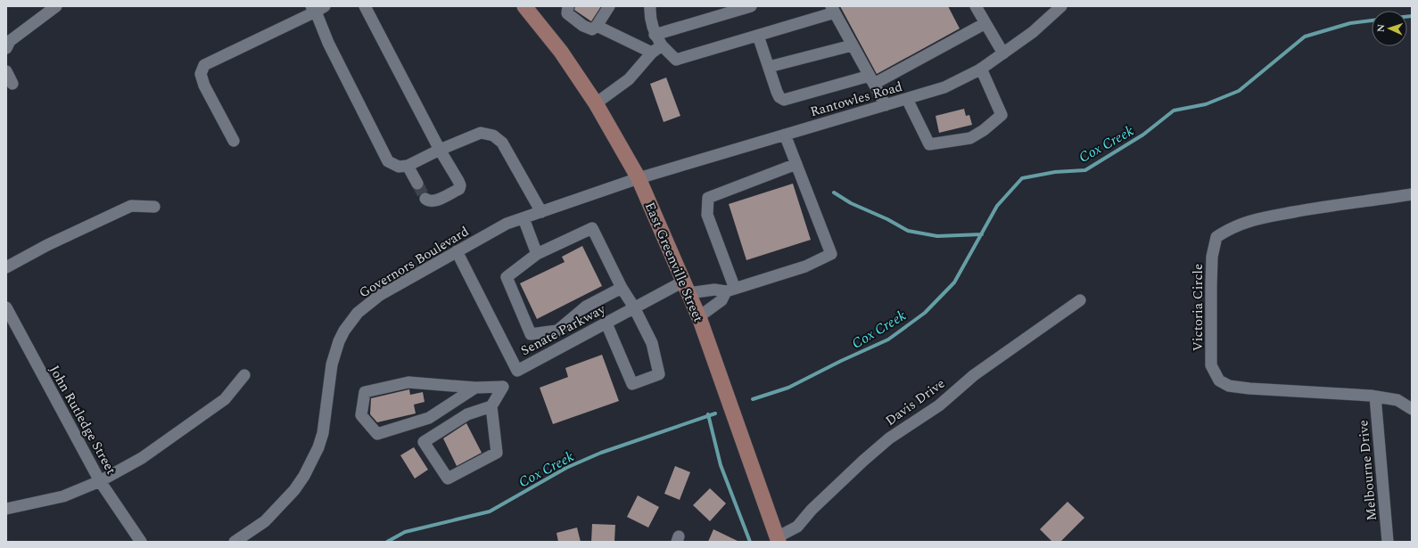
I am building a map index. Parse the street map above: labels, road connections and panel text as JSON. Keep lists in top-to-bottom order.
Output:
{
  "streets": {
    "main road": ["East Greenville Street"],
    "street": [
      "Rantowles Road",
      "Governors Boulevard",
      "Victoria Circle",
      "Senate Parkway",
      "Davis Drive",
      "John Rutledge Street",
      "Melbourne Drive"
    ]
  },
  "crossings": [
    ["Rantowles Road", "Governors Boulevard"],
    ["Rantowles Road", "East Greenville Street"],
    ["Governors Boulevard", "East Greenville Street"],
    ["Governors Boulevard", "Senate Parkway"],
    ["East Greenville Street", "Senate Parkway"],
    ["East Greenville Street", "Davis Drive"],
    ["Victoria Circle", "Melbourne Drive"]
  ],
  "water": ["Cox Creek"],
  "north": "left"
}
